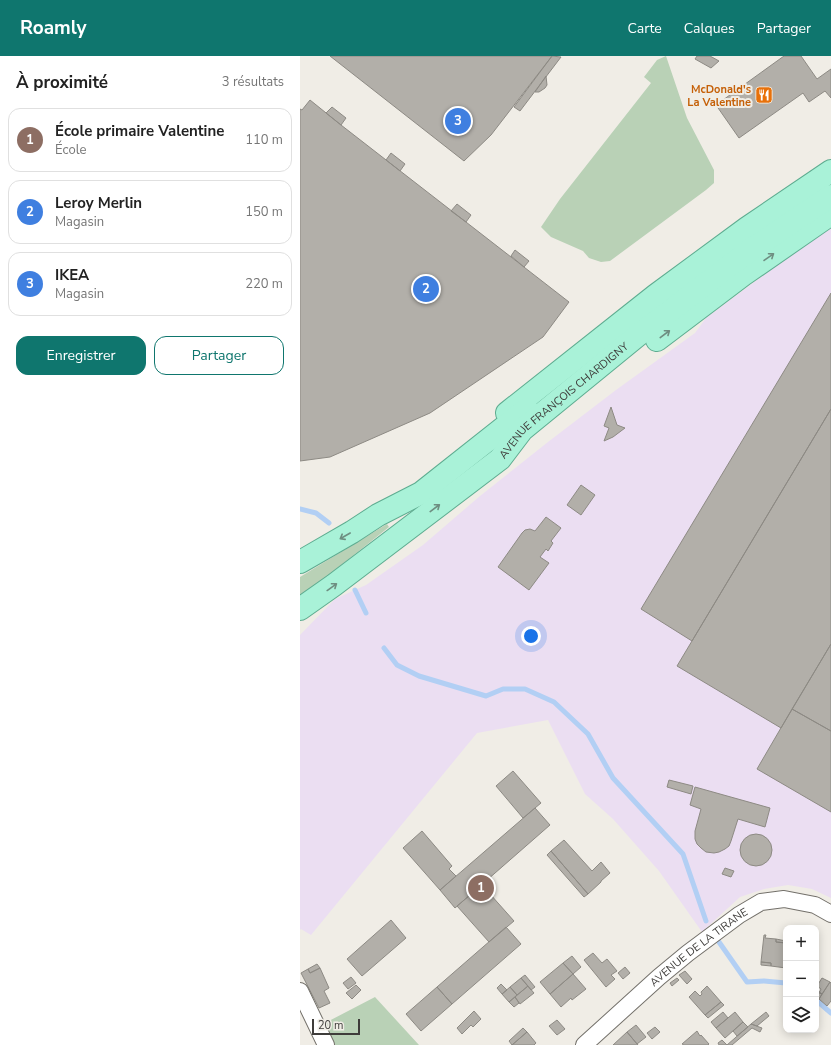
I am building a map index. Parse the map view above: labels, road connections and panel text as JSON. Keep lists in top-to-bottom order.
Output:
{
  "streets": {
    "main road": ["AVENUE FRANÇOIS CHARDIGNY"],
    "street": ["AVENUE DE LA TIRANE"]
  },
  "places": {
    "restaurant": ["McDonald's La Valentine"]
  },
  "scale_bar": "20 m",
  "page": {
    "header": "Roamly",
    "nav": ["Carte", "Calques", "Partager"],
    "heading": ["À proximité", "3 résultats"],
    "pins": ["3", "2", "1"],
    "list": [
      {
        "mark": "1",
        "name": "École primaire Valentine",
        "note": "École",
        "value": "110 m"
      },
      {
        "mark": "2",
        "name": "Leroy Merlin",
        "note": "Magasin",
        "value": "150 m"
      },
      {
        "mark": "3",
        "name": "IKEA",
        "note": "Magasin",
        "value": "220 m"
      }
    ],
    "buttons": ["Enregistrer", "Partager"],
    "map_buttons": ["+", "−"],
    "scale": "20 m"
  }
}
